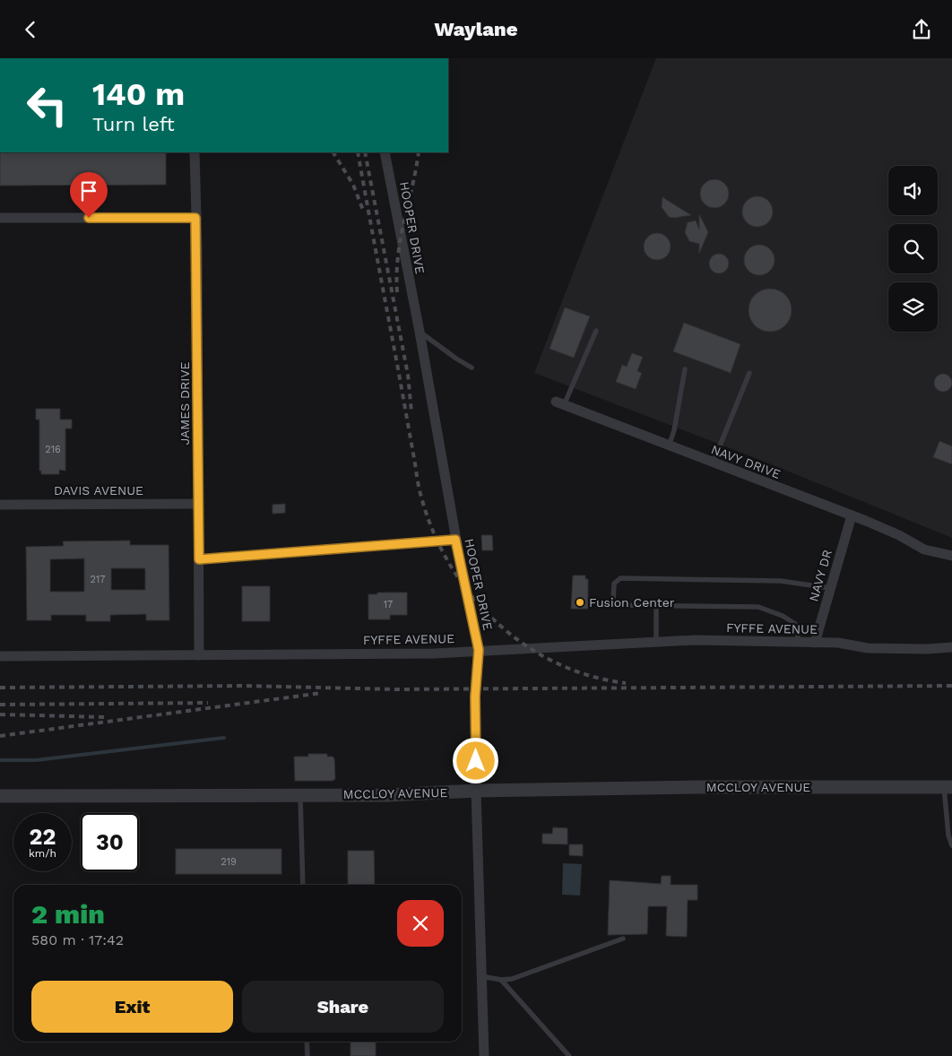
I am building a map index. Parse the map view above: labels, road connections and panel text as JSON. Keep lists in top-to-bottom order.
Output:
{
  "streets": {
    "street": [
      "HOOPER DRIVE",
      "JAMES DRIVE",
      "NAVY DRIVE",
      "DAVIS AVENUE",
      "NAVY DR",
      "FYFFE AVENUE",
      "MCCLOY AVENUE"
    ]
  },
  "crossings": [
    ["HOOPER DRIVE", "FYFFE AVENUE"],
    ["HOOPER DRIVE", "MCCLOY AVENUE"],
    ["JAMES DRIVE", "DAVIS AVENUE"],
    ["JAMES DRIVE", "FYFFE AVENUE"],
    ["NAVY DRIVE", "NAVY DR"],
    ["NAVY DR", "FYFFE AVENUE"]
  ],
  "places": ["Fusion Center"],
  "house_numbers": [
    "216",
    "217",
    "17",
    "219"
  ],
  "page": {
    "header": "Waylane",
    "turn": ["140 m", "Turn left"],
    "speed": "22 km/h",
    "limit": "30",
    "heading": ["2 min", "580 m · 17:42"],
    "buttons": ["Exit", "Share"]
  }
}
